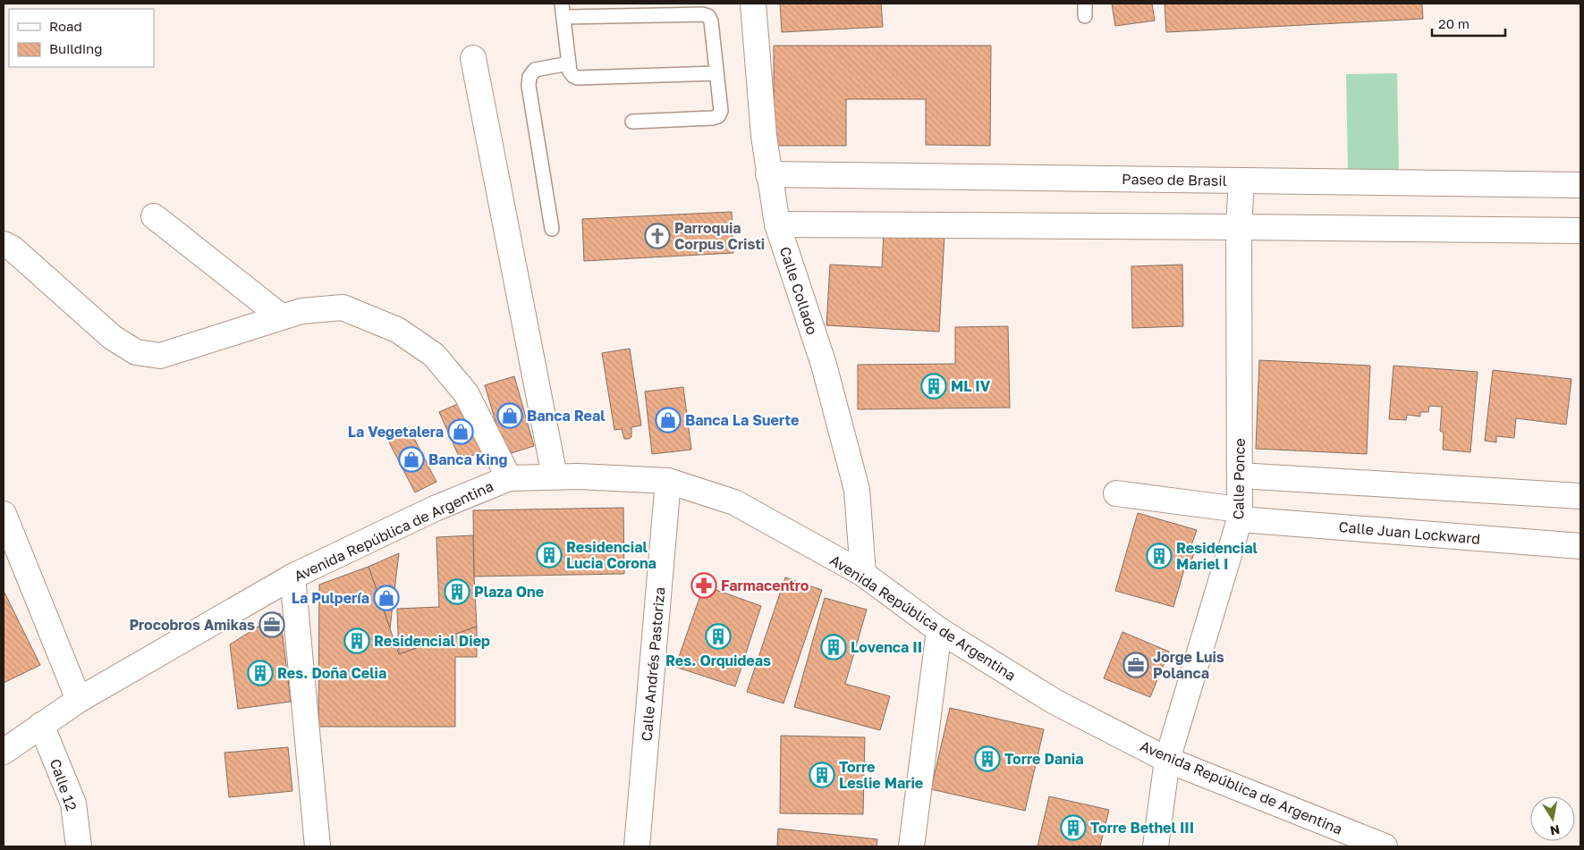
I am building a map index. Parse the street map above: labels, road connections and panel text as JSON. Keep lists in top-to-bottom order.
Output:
{
  "streets": {
    "street": [
      "Paseo de Brasil",
      "Calle Collado",
      "Calle Ponce",
      "Avenida República de Argentina",
      "Calle Juan Lockward",
      "Calle Andrés Pastoriza",
      "Calle 12"
    ]
  },
  "crossings": [
    ["Paseo de Brasil", "Calle Collado"],
    ["Paseo de Brasil", "Calle Ponce"],
    ["Calle Collado", "Avenida República de Argentina"],
    ["Calle Ponce", "Avenida República de Argentina"],
    ["Calle Ponce", "Calle Juan Lockward"],
    ["Avenida República de Argentina", "Calle Andrés Pastoriza"],
    ["Avenida República de Argentina", "Calle 12"]
  ],
  "places": {
    "church": ["Parroquia Corpus Cristi"],
    "building": [
      "ML IV",
      "Residencial Lucia Corona",
      "Residencial Mariel I",
      "Plaza One",
      "Res. Orquideas",
      "Residencial Diep",
      "Lovenca II",
      "Res. Doña Celia",
      "Torre Dania",
      "Torre Leslie Marie",
      "Torre Bethel III"
    ],
    "shop": [
      "Banca Real",
      "Banca La Suerte",
      "La Vegetalera",
      "Banca King",
      "La Pulpería"
    ],
    "pharmacy": ["Farmacentro"],
    "office": ["Procobros Amikas", "Jorge Luis Polanca"]
  },
  "legend": ["Road", "Building"],
  "scale_bar": "20 m",
  "north": "bottom"
}
